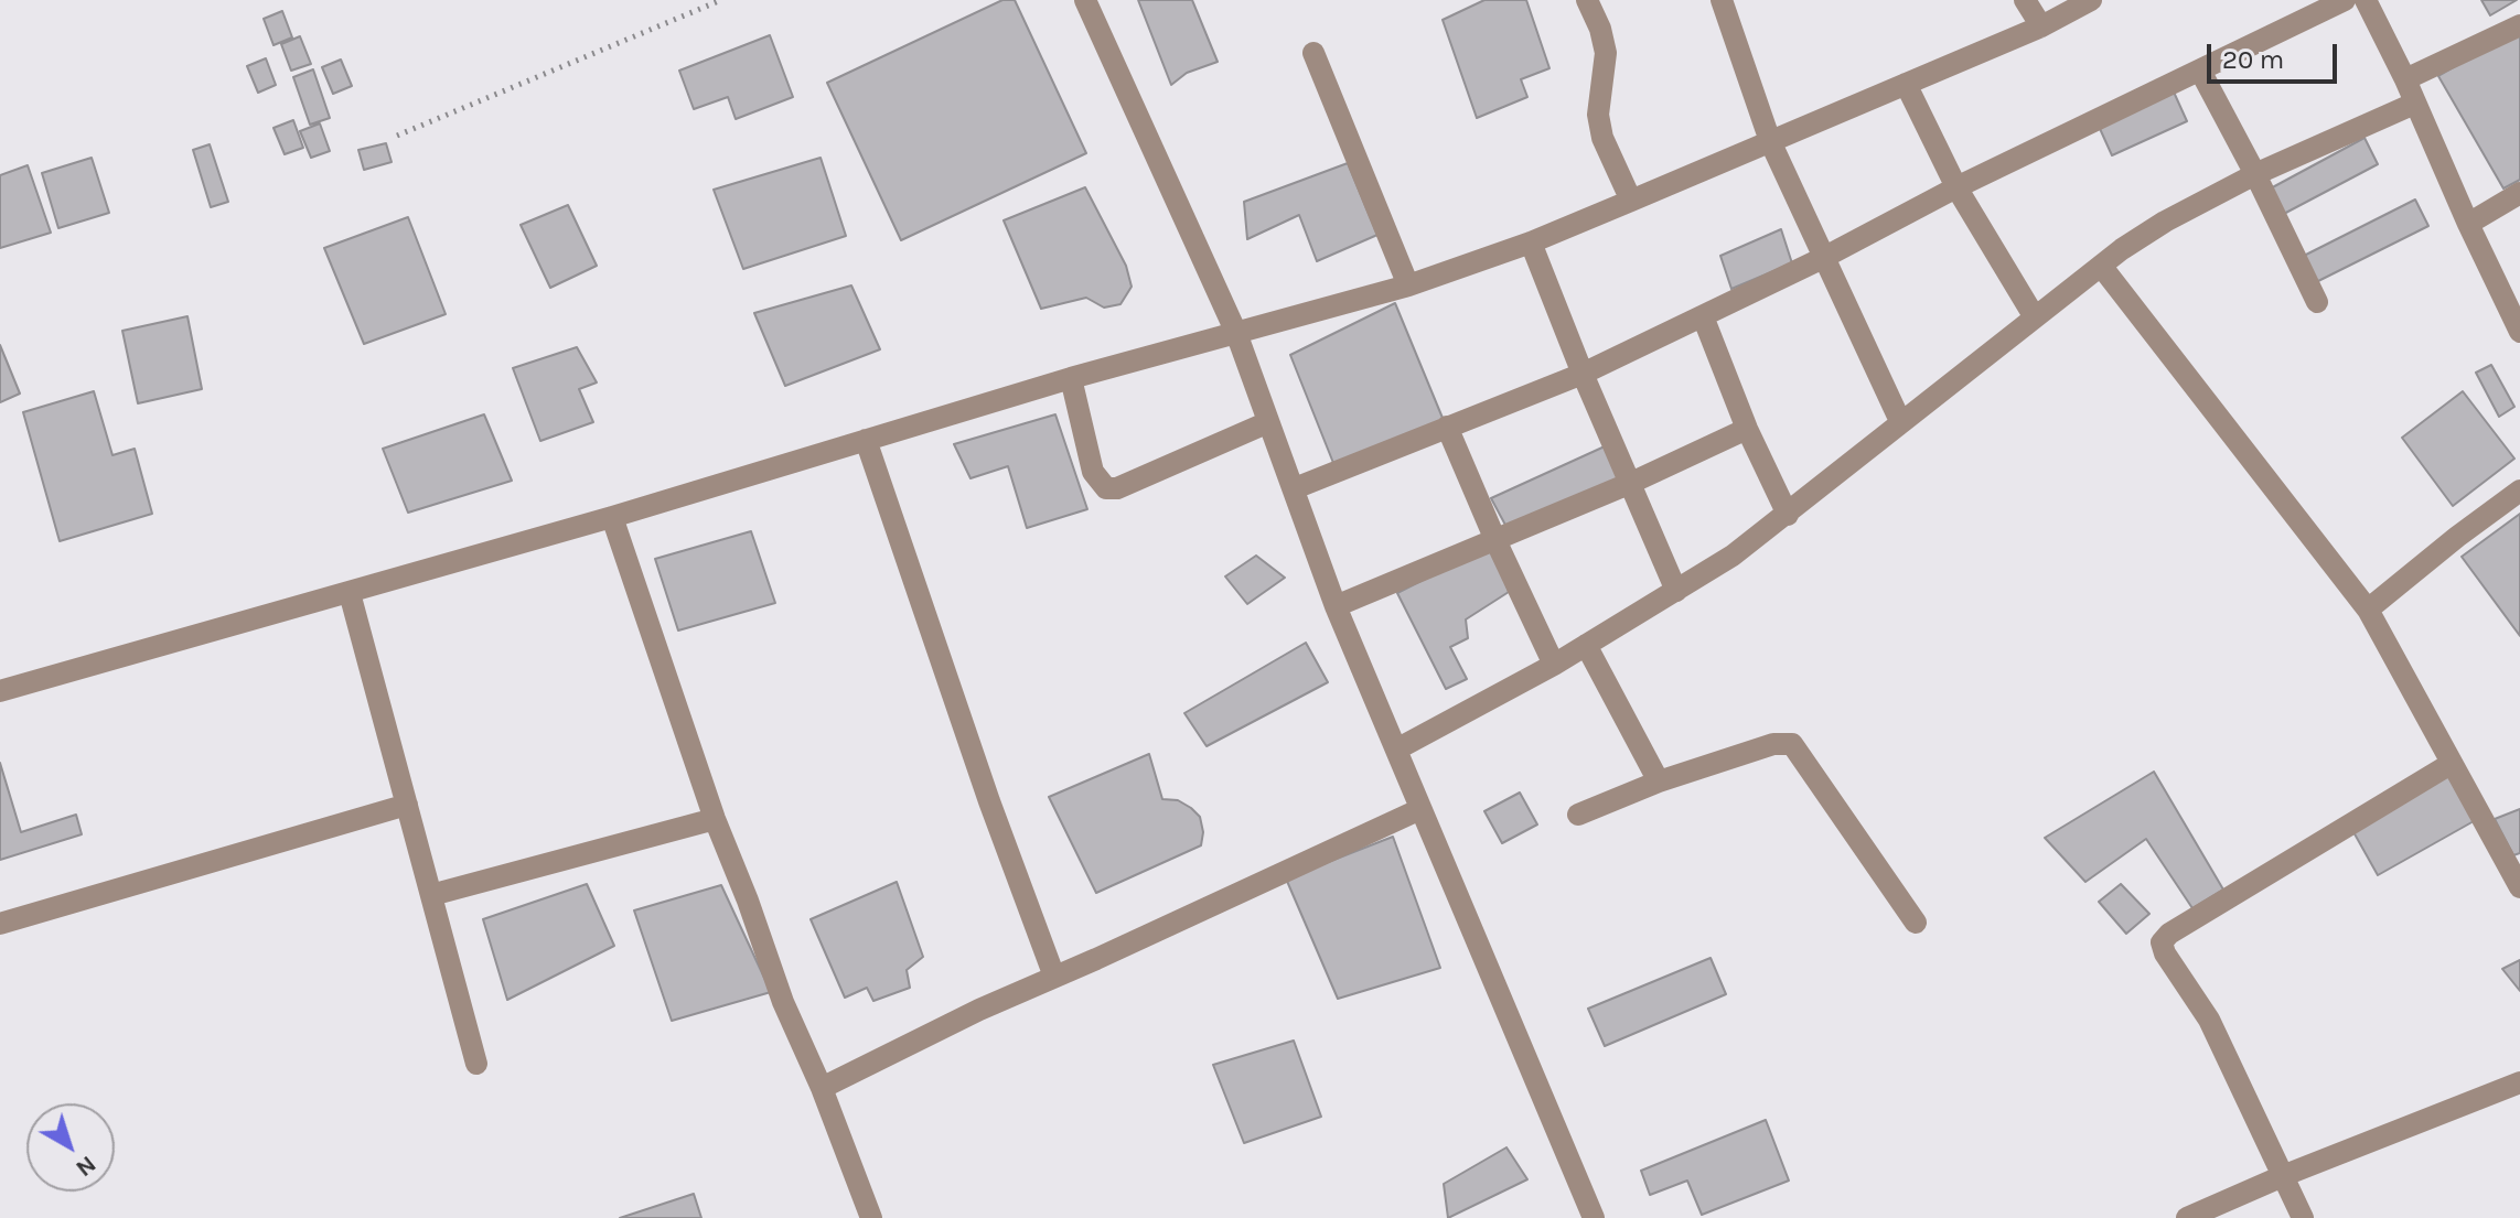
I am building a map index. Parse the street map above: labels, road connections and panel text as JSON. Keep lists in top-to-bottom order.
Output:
{
  "scale_bar": "20 m",
  "north": "bottom right"
}
